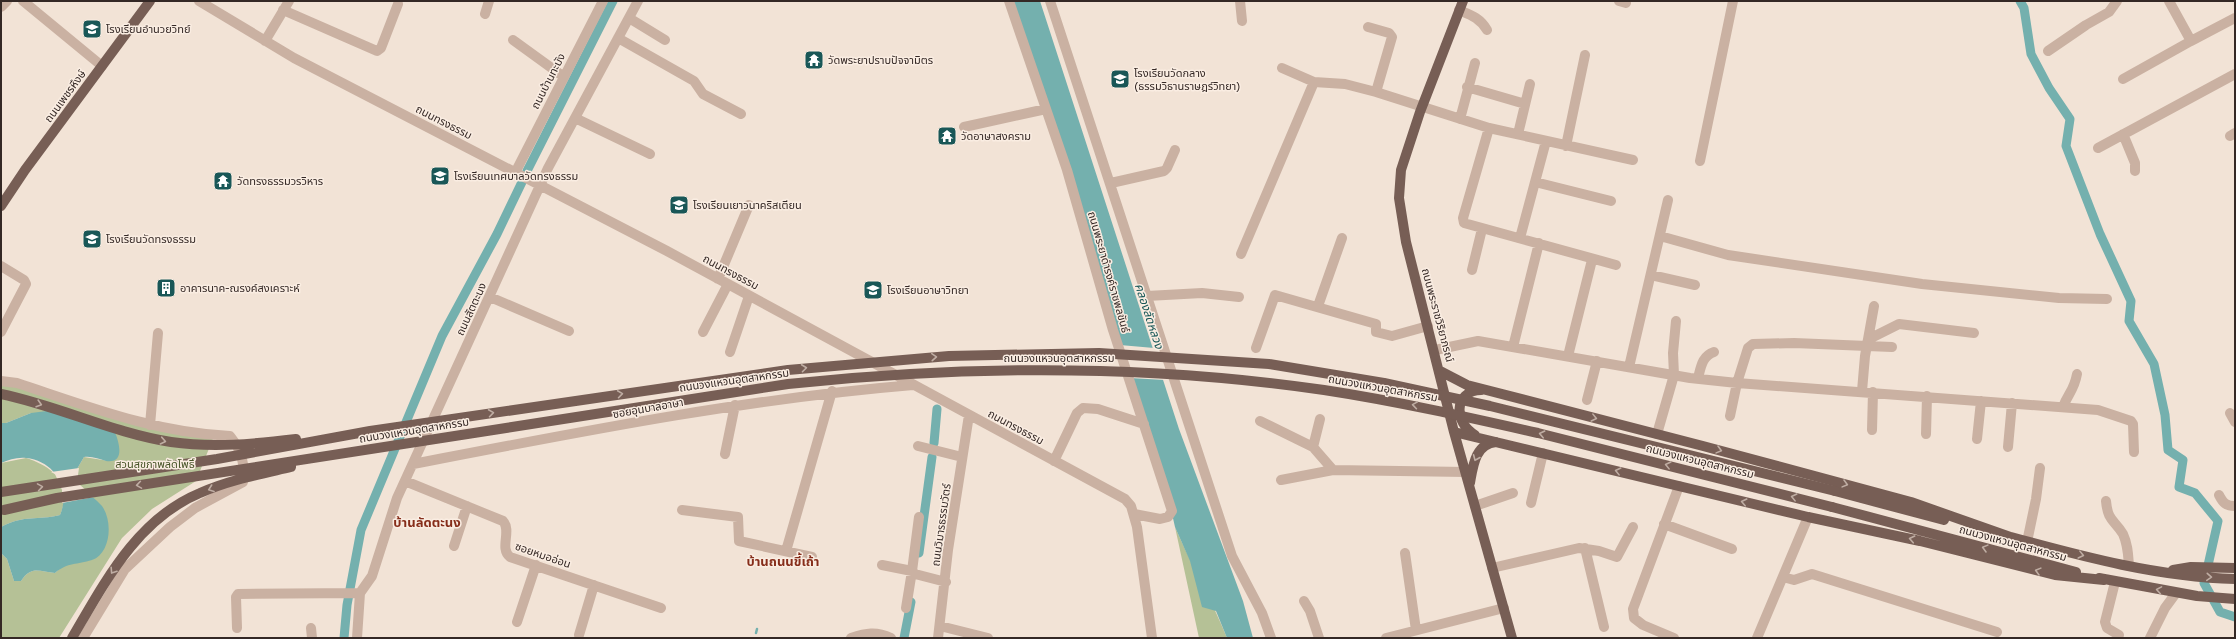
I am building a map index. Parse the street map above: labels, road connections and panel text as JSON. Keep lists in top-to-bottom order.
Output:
{
  "streets": {
    "main road": ["ถนนเพชรหึงษ์", "ถนนพระราชวิริยาภรณ์", "ถนนวงแหวนอุตสาหกรรม"],
    "street": [
      "ถนนบ้านทะมัง",
      "ถนนทรงธรรม",
      "ถนนพระยาดำรงค์ราชพลขันธ์",
      "ถนนสัตตะนง",
      "ซอยอุนบาลอาษา",
      "ถนนวิมารธรรมวัตร์",
      "ซอยหมออ่อน"
    ]
  },
  "crossings": [
    ["ถนนบ้านทะมัง", "ถนนทรงธรรม"],
    ["ถนนทรงธรรม", "ถนนพระยาดำรงค์ราชพลขันธ์"],
    ["ถนนทรงธรรม", "ถนนสัตตะนง"],
    ["ถนนทรงธรรม", "ซอยอุนบาลอาษา"],
    ["ถนนทรงธรรม", "ถนนวิมารธรรมวัตร์"],
    ["ถนนสัตตะนง", "ซอยอุนบาลอาษา"],
    ["ถนนสัตตะนง", "ซอยหมออ่อน"],
    ["ถนนพระราชวิริยาภรณ์", "ถนนวงแหวนอุตสาหกรรม"]
  ],
  "districts": ["บ้านลัดตะนง", "บ้านถนนขี้เถ้า"],
  "water": ["คลองลัดหลวง"],
  "parks": ["สวนสุขภาพลัดโพธิ์"],
  "places": {
    "school or university": [
      "โรงเรียนอำนวยวิทย์",
      "โรงเรียนวัดกลาง (ธรรมวิธานราษฎร์วิทยา)",
      "โรงเรียนเทศบาลวัดทรงธรรม",
      "โรงเรียนเยาวนาคริสเตียน",
      "โรงเรียนวัดทรงธรรม",
      "โรงเรียนอาษาวิทยา"
    ],
    "temple": ["วัดพระยาปราบปัจจามิตร", "วัดอาษาสงคราม", "วัดทรงธรรมวรวิหาร"],
    "building": ["อาคารนาค-ณรงค์สงเคราะห์"]
  }
}
